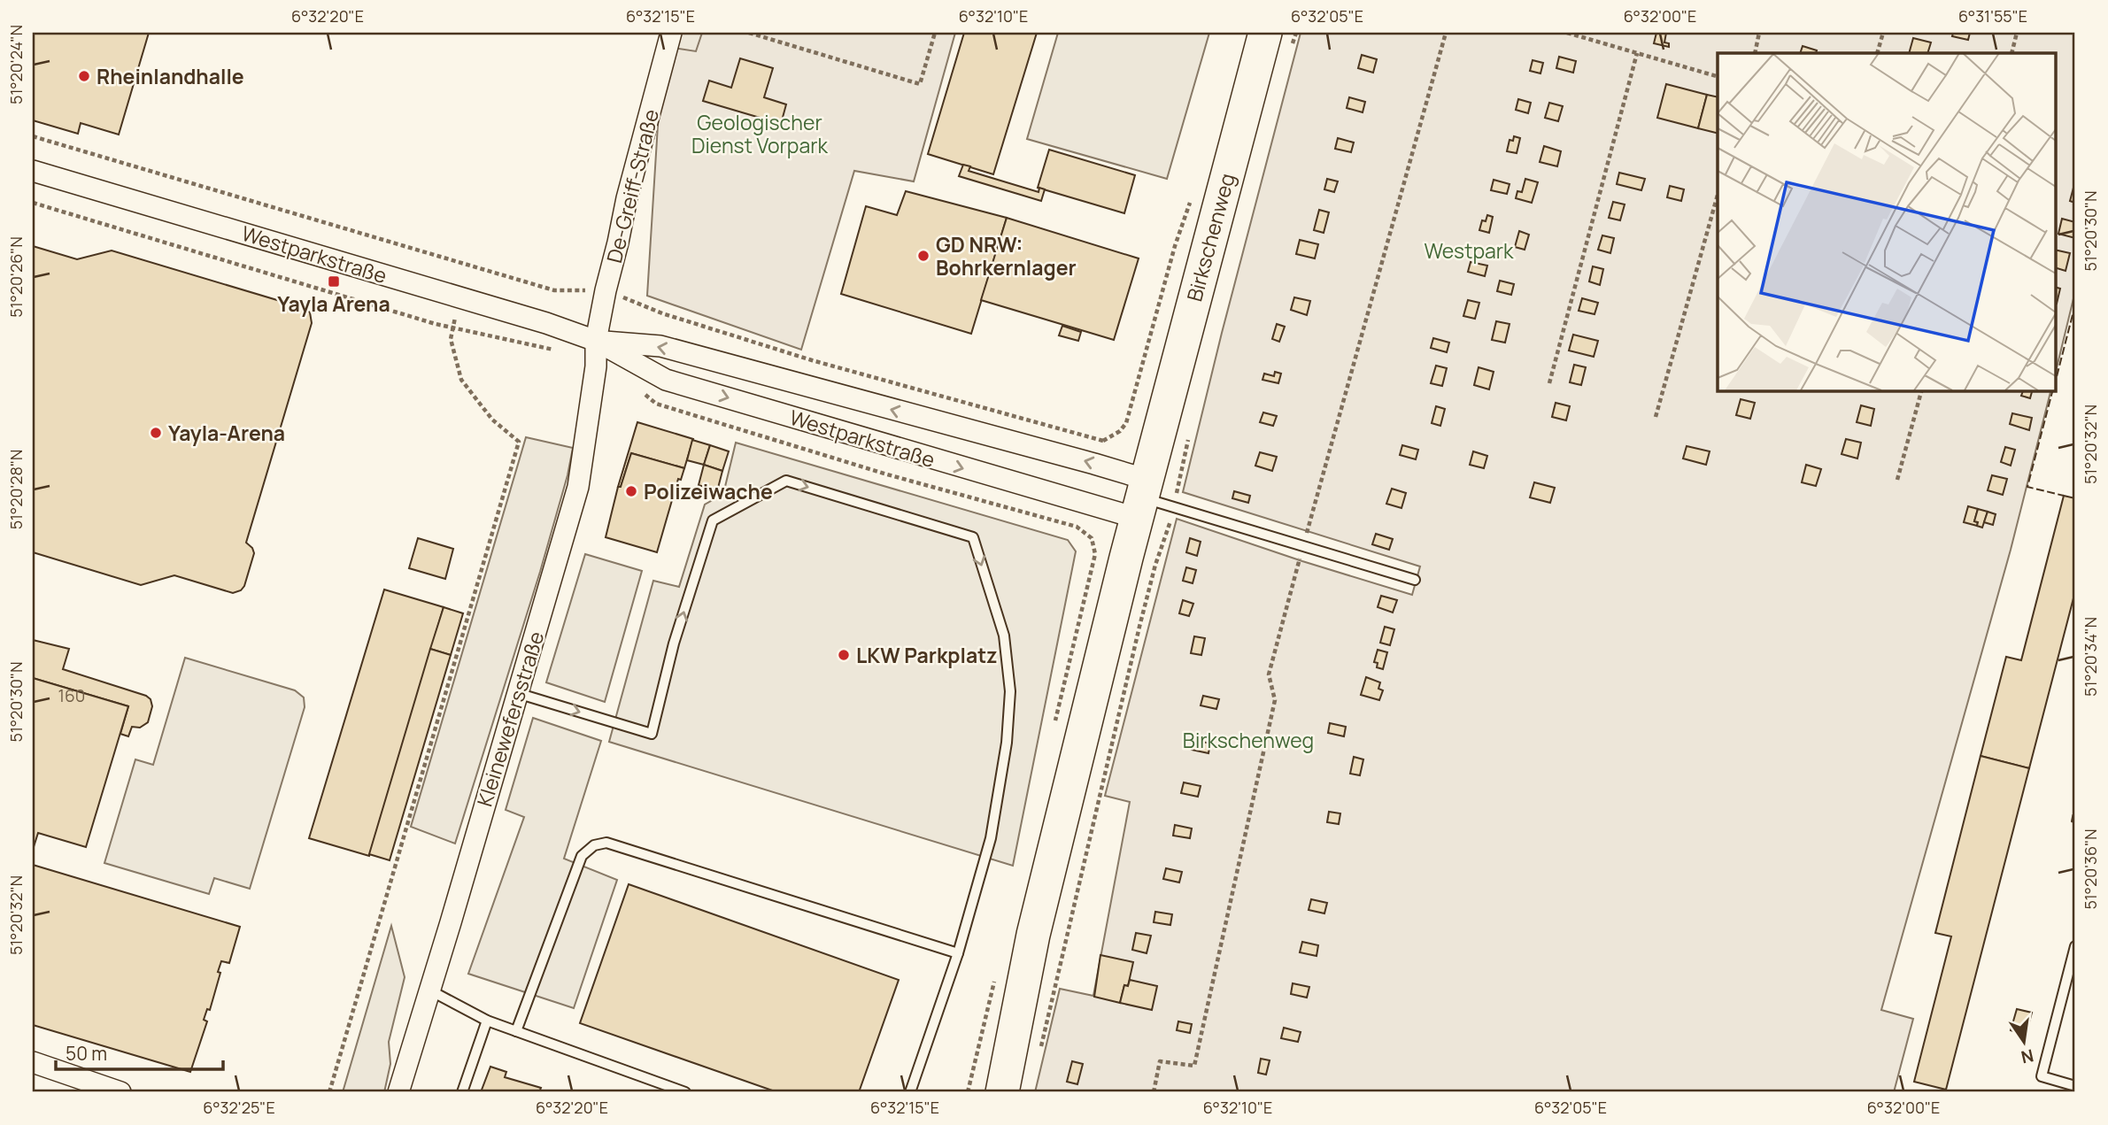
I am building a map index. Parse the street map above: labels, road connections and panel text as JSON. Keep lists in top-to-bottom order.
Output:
{
  "streets": {
    "main road": ["Birkschenweg"],
    "street": ["De-Greiff-Straße", "Westparkstraße", "Kleinewefersstraße"]
  },
  "crossings": [
    ["De-Greiff-Straße", "Westparkstraße"],
    ["De-Greiff-Straße", "Kleinewefersstraße"],
    ["Birkschenweg", "Westparkstraße"],
    ["Westparkstraße", "Kleinewefersstraße"]
  ],
  "parks": ["Geologischer Dienst Vorpark", "Westpark", "Birkschenweg"],
  "places": {
    "other": [
      "Rheinlandhalle",
      "GD NRW: Bohrkernlager",
      "Yayla-Arena",
      "Polizeiwache",
      "LKW Parkplatz"
    ],
    "transit": ["Yayla Arena"]
  },
  "house_numbers": ["160"],
  "scale_bar": "50 m",
  "north": "bottom",
  "coordinates": [
    "6°32'20\"E",
    "6°32'15\"E",
    "6°32'10\"E",
    "6°32'05\"E",
    "6°32'00\"E",
    "6°31'55\"E",
    "51°20'24\"N",
    "51°20'30\"N",
    "51°20'26\"N",
    "51°20'32\"N",
    "51°20'28\"N",
    "51°20'34\"N",
    "51°20'36\"N",
    "6°32'25\"E"
  ]
}
